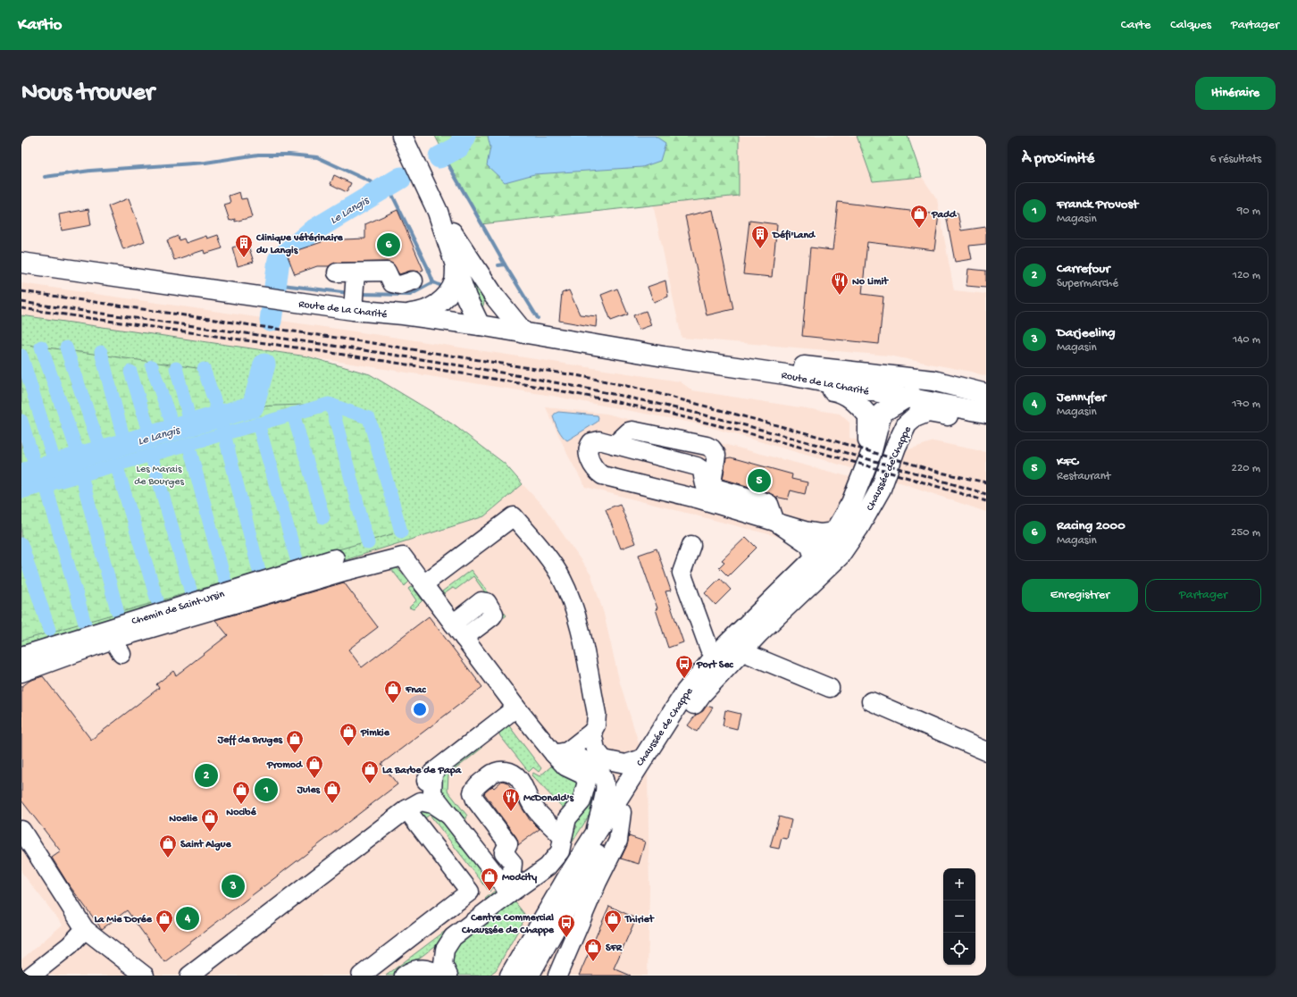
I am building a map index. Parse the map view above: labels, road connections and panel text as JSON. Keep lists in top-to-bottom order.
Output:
{
  "streets": {
    "main road": ["Route de La Charité", "Chaussée de Chappe"],
    "street": ["Chemin de Saint-Ursin"]
  },
  "crossings": [
    ["Route de La Charité", "Chaussée de Chappe"]
  ],
  "water": ["Le Langis"],
  "parks": ["Les Marais de Bourges"],
  "places": {
    "shop": [
      "Padd",
      "Fnac",
      "Pimkie",
      "Jeff de Bruges",
      "Promod",
      "La Barbe de Papa",
      "Jules",
      "Nocibé",
      "Noelie",
      "Saint Algue",
      "Modcity",
      "La Mie Dorée",
      "Thiriet",
      "SFR"
    ],
    "building": ["Défi'Land", "Clinique vétérinaire du Langis"],
    "restaurant": ["No Limit", "McDonald's"],
    "bus stop": ["Port Sec", "Centre Commercial Chaussée de Chappe"]
  },
  "page": {
    "header": "Kartio",
    "nav": ["Carte", "Calques", "Partager"],
    "buttons": [
      "Itinéraire",
      ["Enregistrer", "Partager"]
    ],
    "title": "Nous trouver",
    "heading": ["À proximité", "6 résultats"],
    "list": [
      {
        "mark": "1",
        "name": "Franck Provost",
        "note": "Magasin",
        "value": "90 m"
      },
      {
        "mark": "2",
        "name": "Carrefour",
        "note": "Supermarché",
        "value": "120 m"
      },
      {
        "mark": "3",
        "name": "Darjeeling",
        "note": "Magasin",
        "value": "140 m"
      },
      {
        "mark": "4",
        "name": "Jennyfer",
        "note": "Magasin",
        "value": "170 m"
      },
      {
        "mark": "5",
        "name": "KFC",
        "note": "Restaurant",
        "value": "220 m"
      },
      {
        "mark": "6",
        "name": "Racing 2000",
        "note": "Magasin",
        "value": "250 m"
      }
    ],
    "pins": [
      "6",
      "5",
      "2",
      "1",
      "3",
      "4"
    ],
    "map_buttons": ["+", "−"]
  }
}
